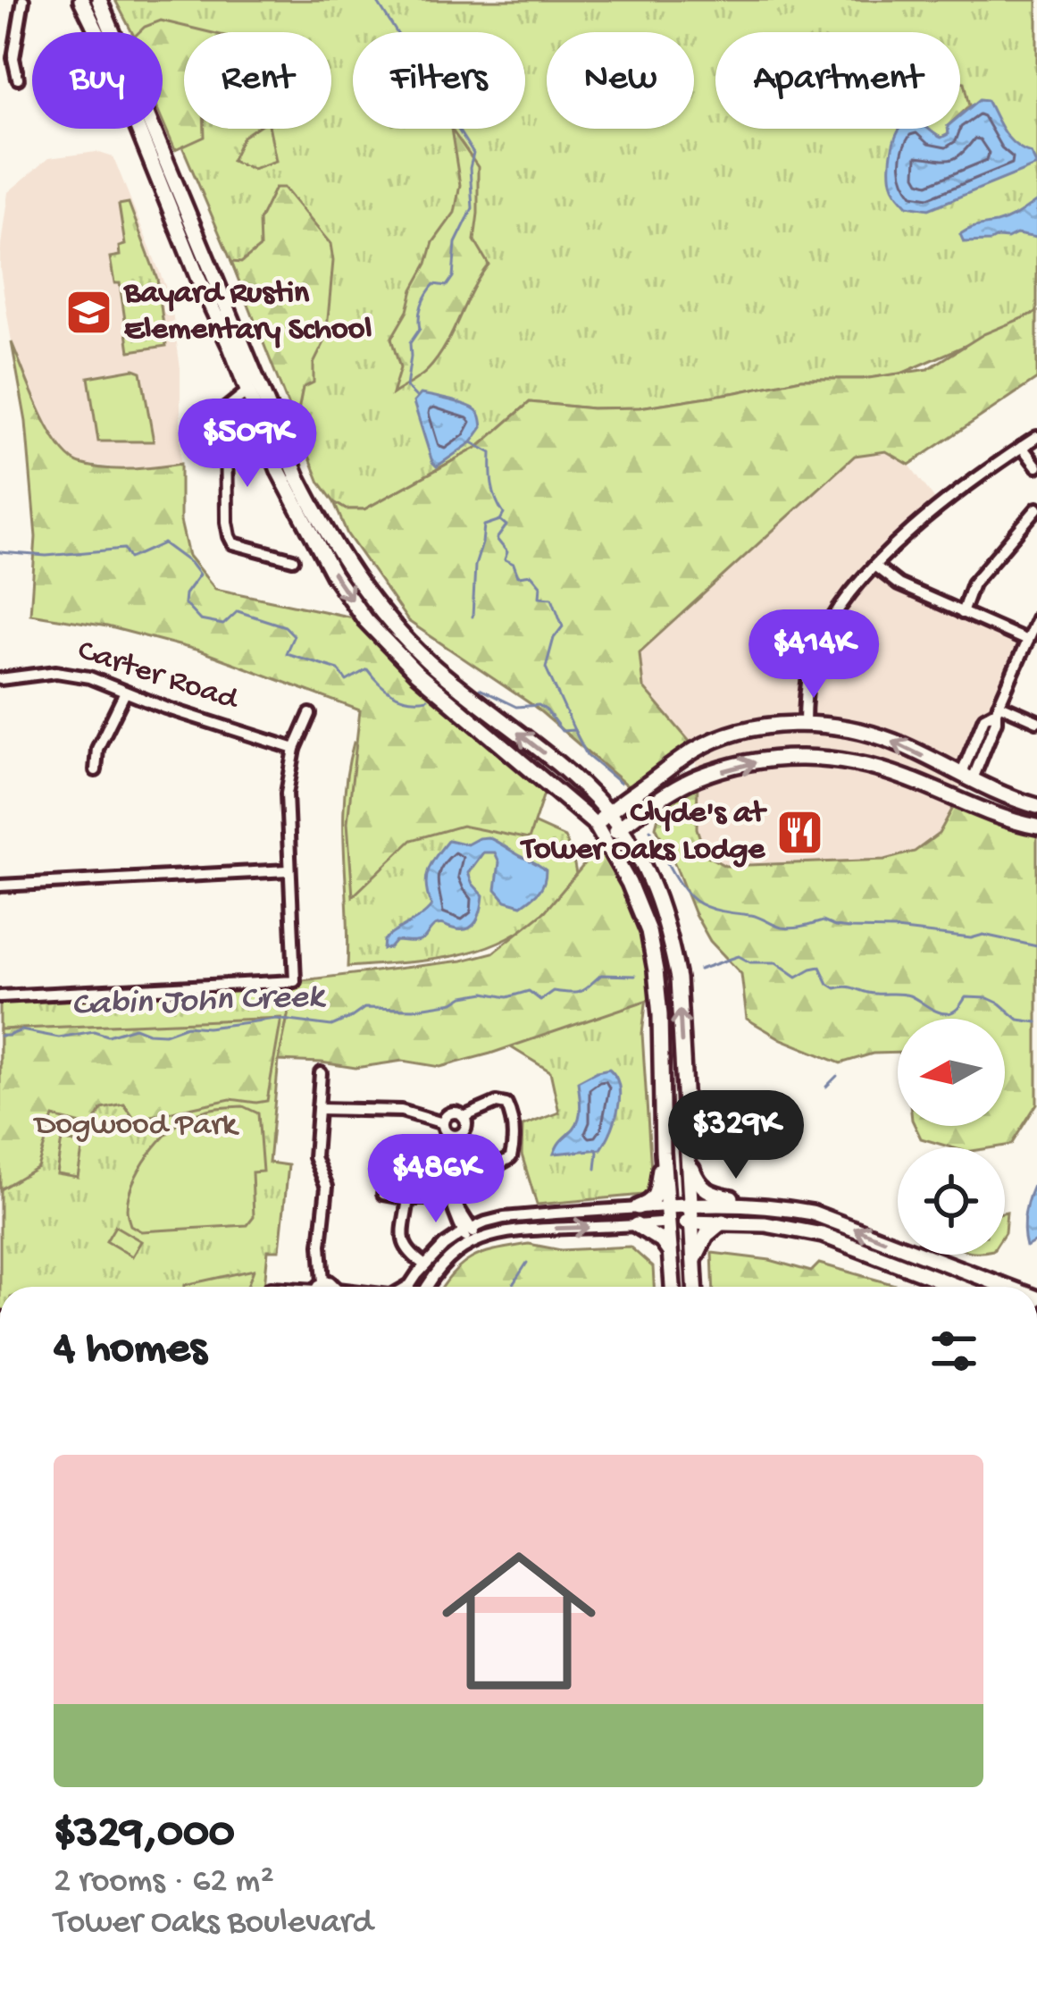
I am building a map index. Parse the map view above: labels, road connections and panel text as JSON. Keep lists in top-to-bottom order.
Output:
{
  "streets": {
    "street": ["Carter Road"]
  },
  "water": ["Cabin John Creek"],
  "parks": ["Dogwood Park"],
  "places": {
    "school or university": ["Bayard Rustin Elementary School"],
    "restaurant": ["Clyde's at Tower Oaks Lodge"]
  },
  "north": "left",
  "page": {
    "chip": [
      "Buy",
      "Rent",
      "Filters",
      "New",
      "Apartment"
    ],
    "price": [
      "$509K",
      "$414K",
      "$329K",
      "$486K"
    ],
    "heading": "4 homes",
    "list": [
      {
        "name": "$329,000",
        "note": "2 rooms · 62 m² · Tower Oaks Boulevard"
      }
    ]
  }
}
